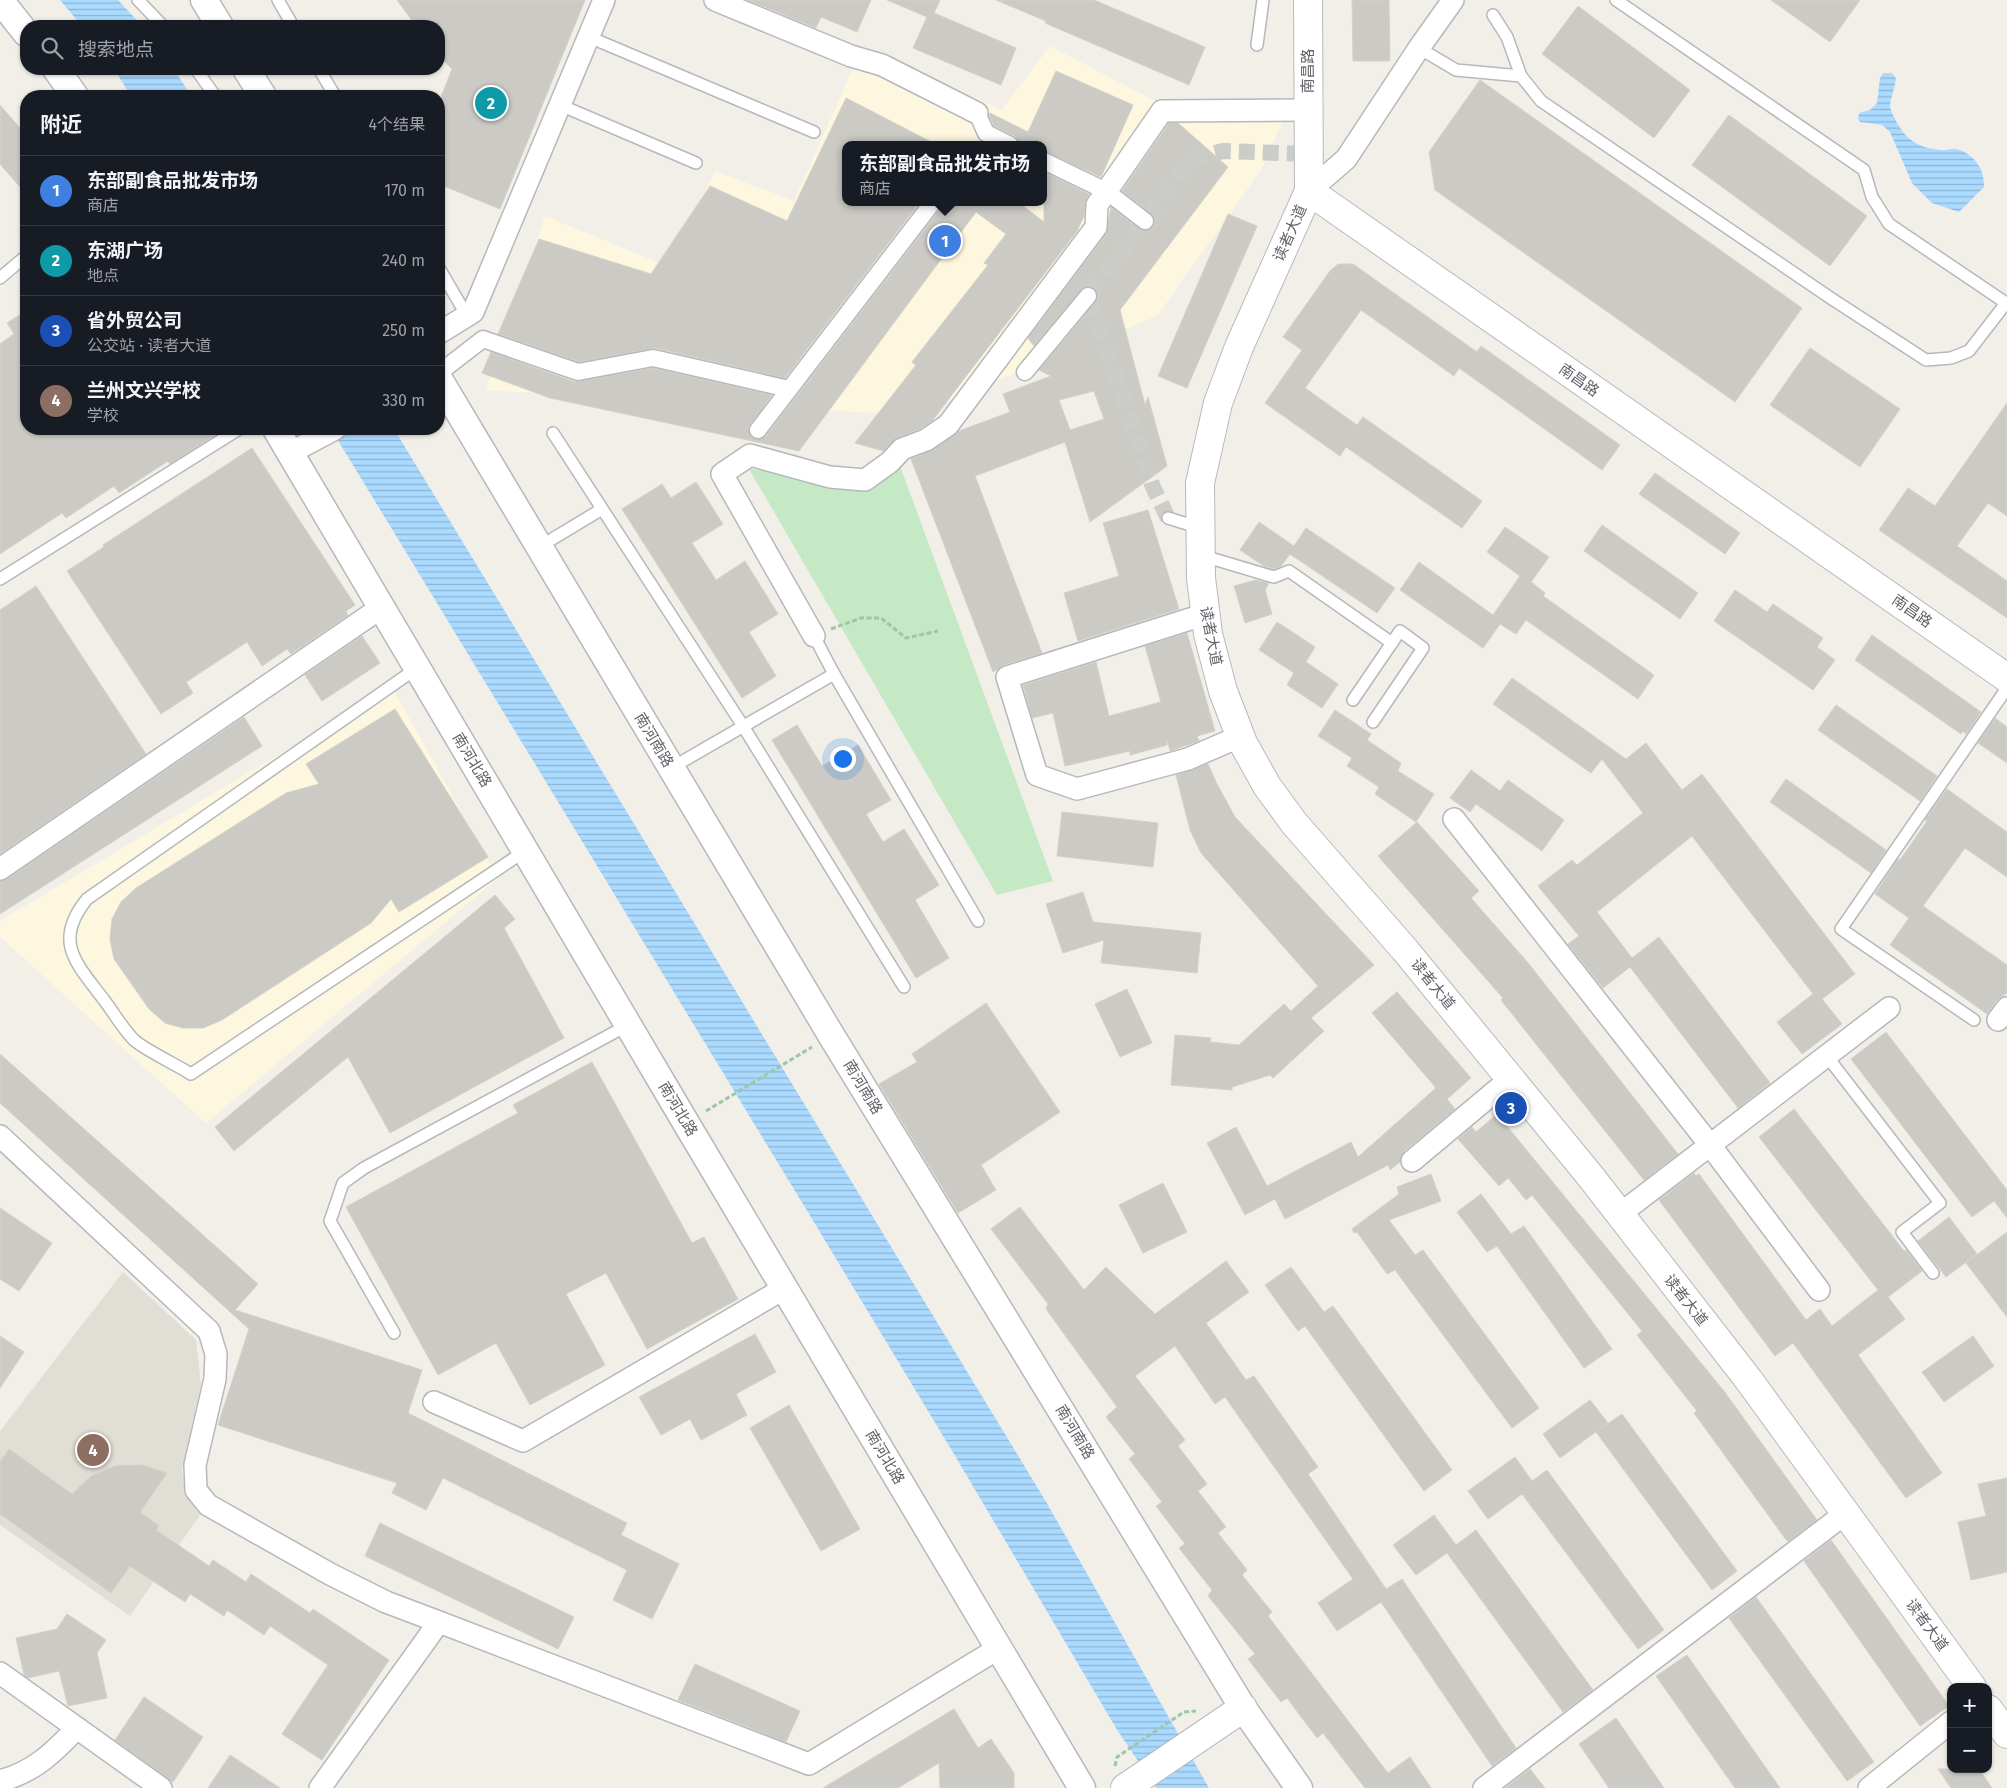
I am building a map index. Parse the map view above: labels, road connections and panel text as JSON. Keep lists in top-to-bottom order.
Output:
{
  "streets": {
    "main road": ["南昌路", "读者大道"],
    "street": ["南河南路", "南河北路"]
  },
  "crossings": [
    ["南昌路", "读者大道"]
  ],
  "page": {
    "search": "搜索地点",
    "pins": [
      "2",
      "1",
      "3",
      "4"
    ],
    "heading": ["附近", "4个结果"],
    "popup": ["东部副食品批发市场", "商店"],
    "list": [
      {
        "mark": "1",
        "name": "东部副食品批发市场",
        "note": "商店",
        "value": "170 m"
      },
      {
        "mark": "2",
        "name": "东湖广场",
        "note": "地点",
        "value": "240 m"
      },
      {
        "mark": "3",
        "name": "省外贸公司",
        "note": "公交站 · 读者大道",
        "value": "250 m"
      },
      {
        "mark": "4",
        "name": "兰州文兴学校",
        "note": "学校",
        "value": "330 m"
      }
    ],
    "map_buttons": ["+", "−"]
  }
}
